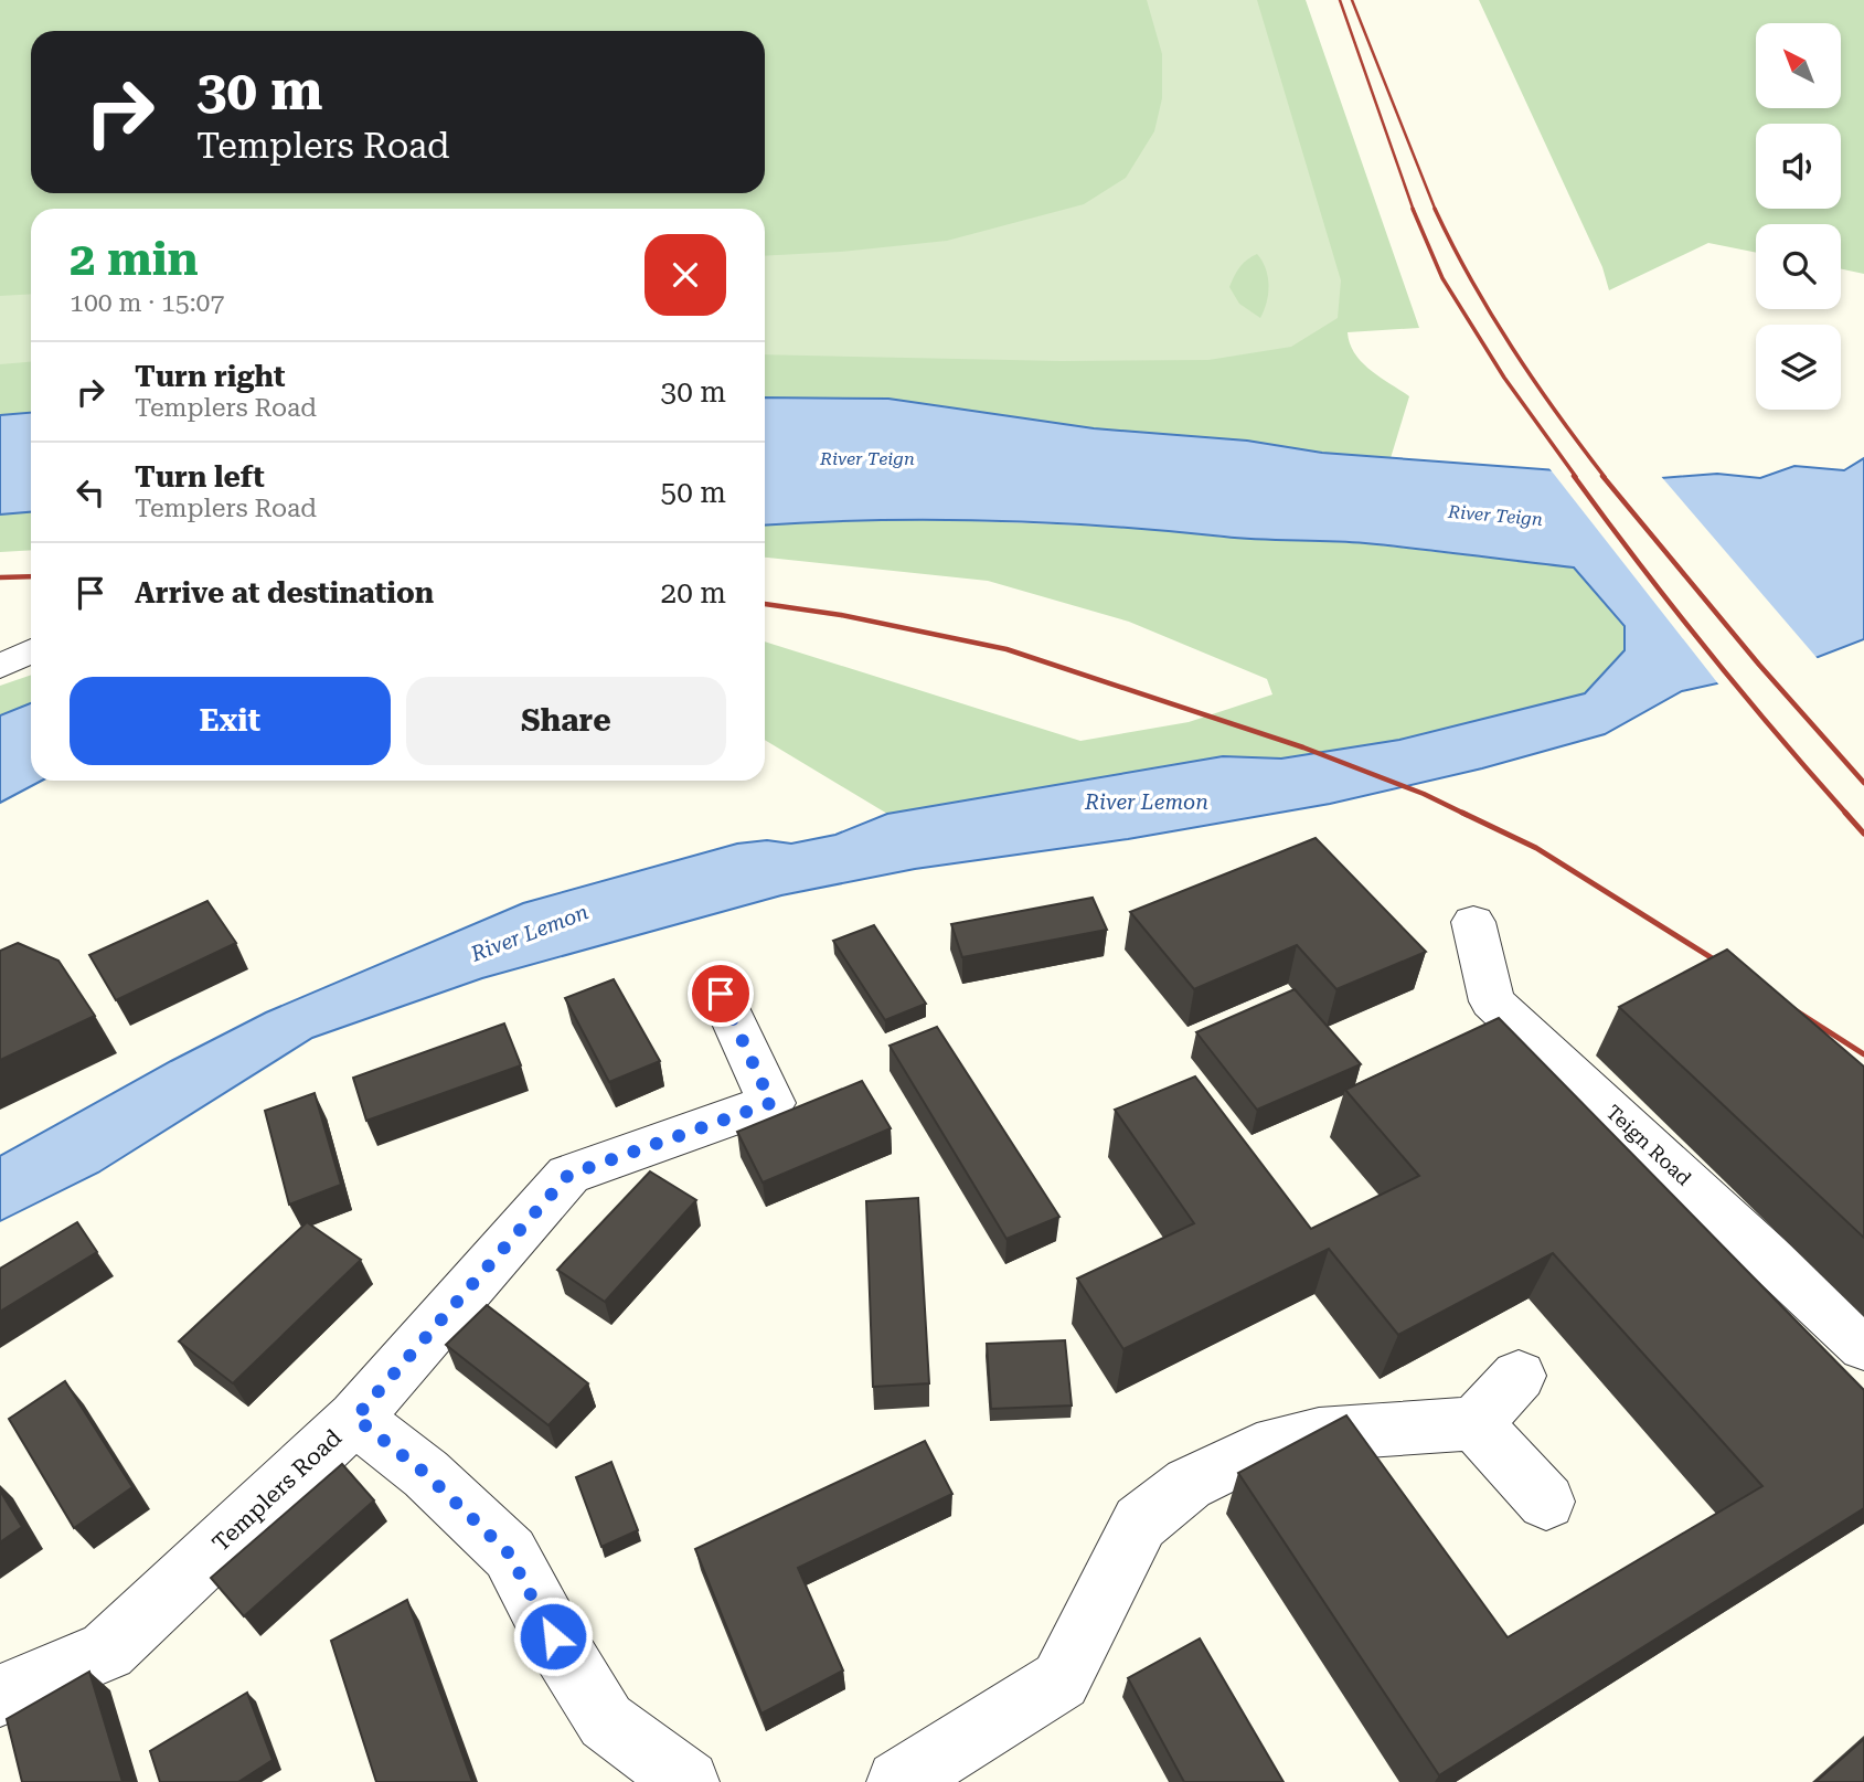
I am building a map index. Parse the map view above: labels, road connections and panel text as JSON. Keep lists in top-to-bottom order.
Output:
{
  "streets": {
    "street": ["Teign Road", "Templers Road"]
  },
  "water": ["River Teign", "River Lemon"],
  "north": "top left",
  "page": {
    "turn": ["30 m", "Templers Road"],
    "heading": ["2 min", "100 m · 15:07"],
    "list": [
      {
        "name": "Turn right",
        "note": "Templers Road",
        "value": "30 m"
      },
      {
        "name": "Turn left",
        "note": "Templers Road",
        "value": "50 m"
      },
      {
        "name": "Arrive at destination",
        "value": "20 m"
      }
    ],
    "buttons": ["Exit", "Share"]
  }
}
